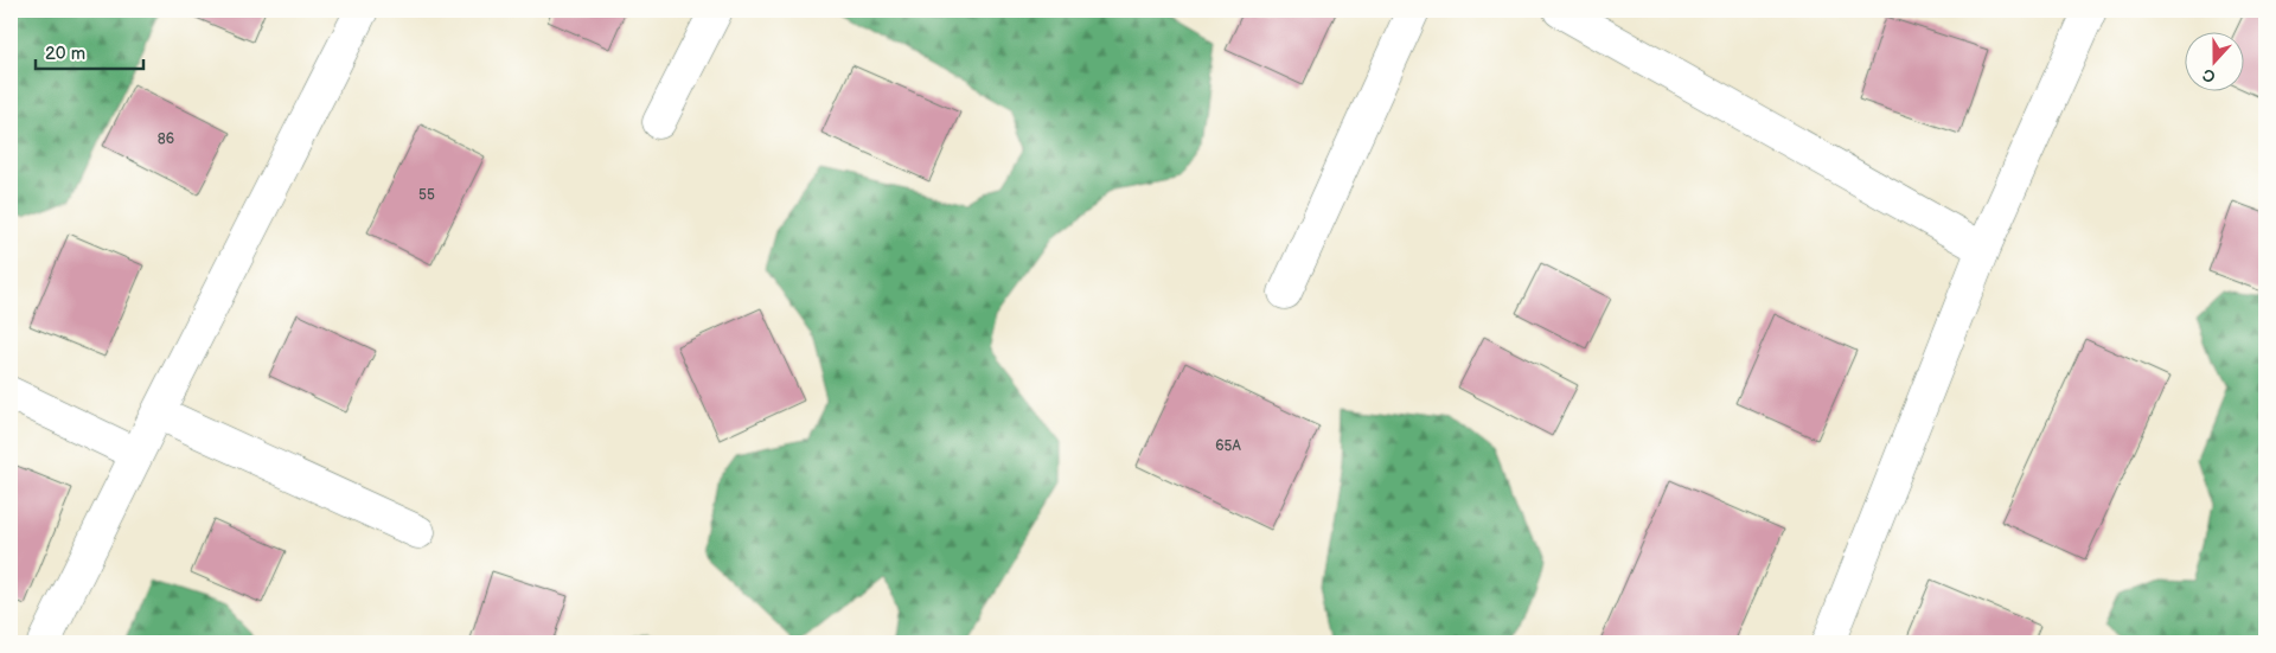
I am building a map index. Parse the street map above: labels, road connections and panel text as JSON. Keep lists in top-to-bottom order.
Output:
{
  "house_numbers": ["86", "55", "65А"],
  "scale_bar": "20 m",
  "north": "bottom"
}
